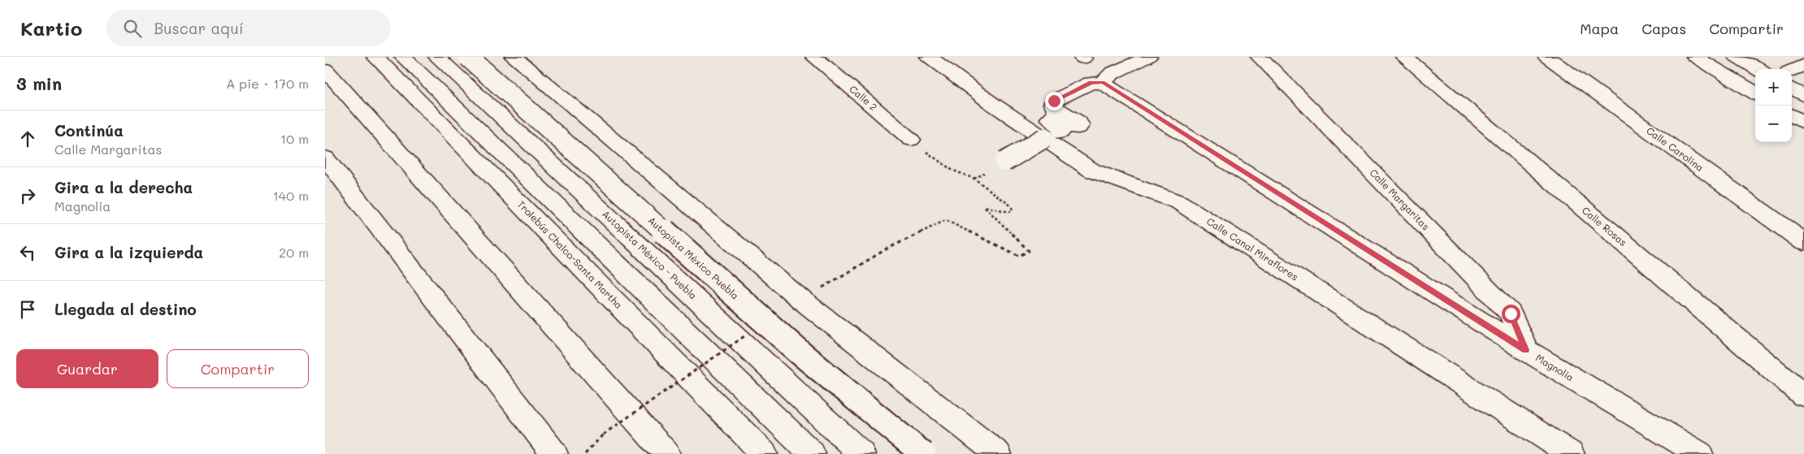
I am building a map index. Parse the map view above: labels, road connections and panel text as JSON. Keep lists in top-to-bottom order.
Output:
{
  "streets": {
    "main road": [
      "Calle 2",
      "Calle Carolina",
      "Calle Margaritas",
      "Calle Rosas",
      "Calle Canal Miraflores",
      "Trolebús Chalco-Santa Martha",
      "Autopista México - Puebla",
      "Autopista México Puebla",
      "Magnolia"
    ]
  },
  "crossings": [
    ["Calle Margaritas", "Magnolia"]
  ],
  "page": {
    "header": "Kartio",
    "search": "Buscar aquí",
    "nav": ["Mapa", "Capas", "Compartir"],
    "heading": ["3 min", "A pie · 170 m"],
    "map_buttons": ["+", "−"],
    "list": [
      ["Continúa", "Calle Margaritas", "10 m"],
      ["Gira a la derecha", "Magnolia", "140 m"],
      ["Gira a la izquierda", "20 m"],
      "Llegada al destino"
    ],
    "buttons": ["Guardar", "Compartir"]
  }
}
